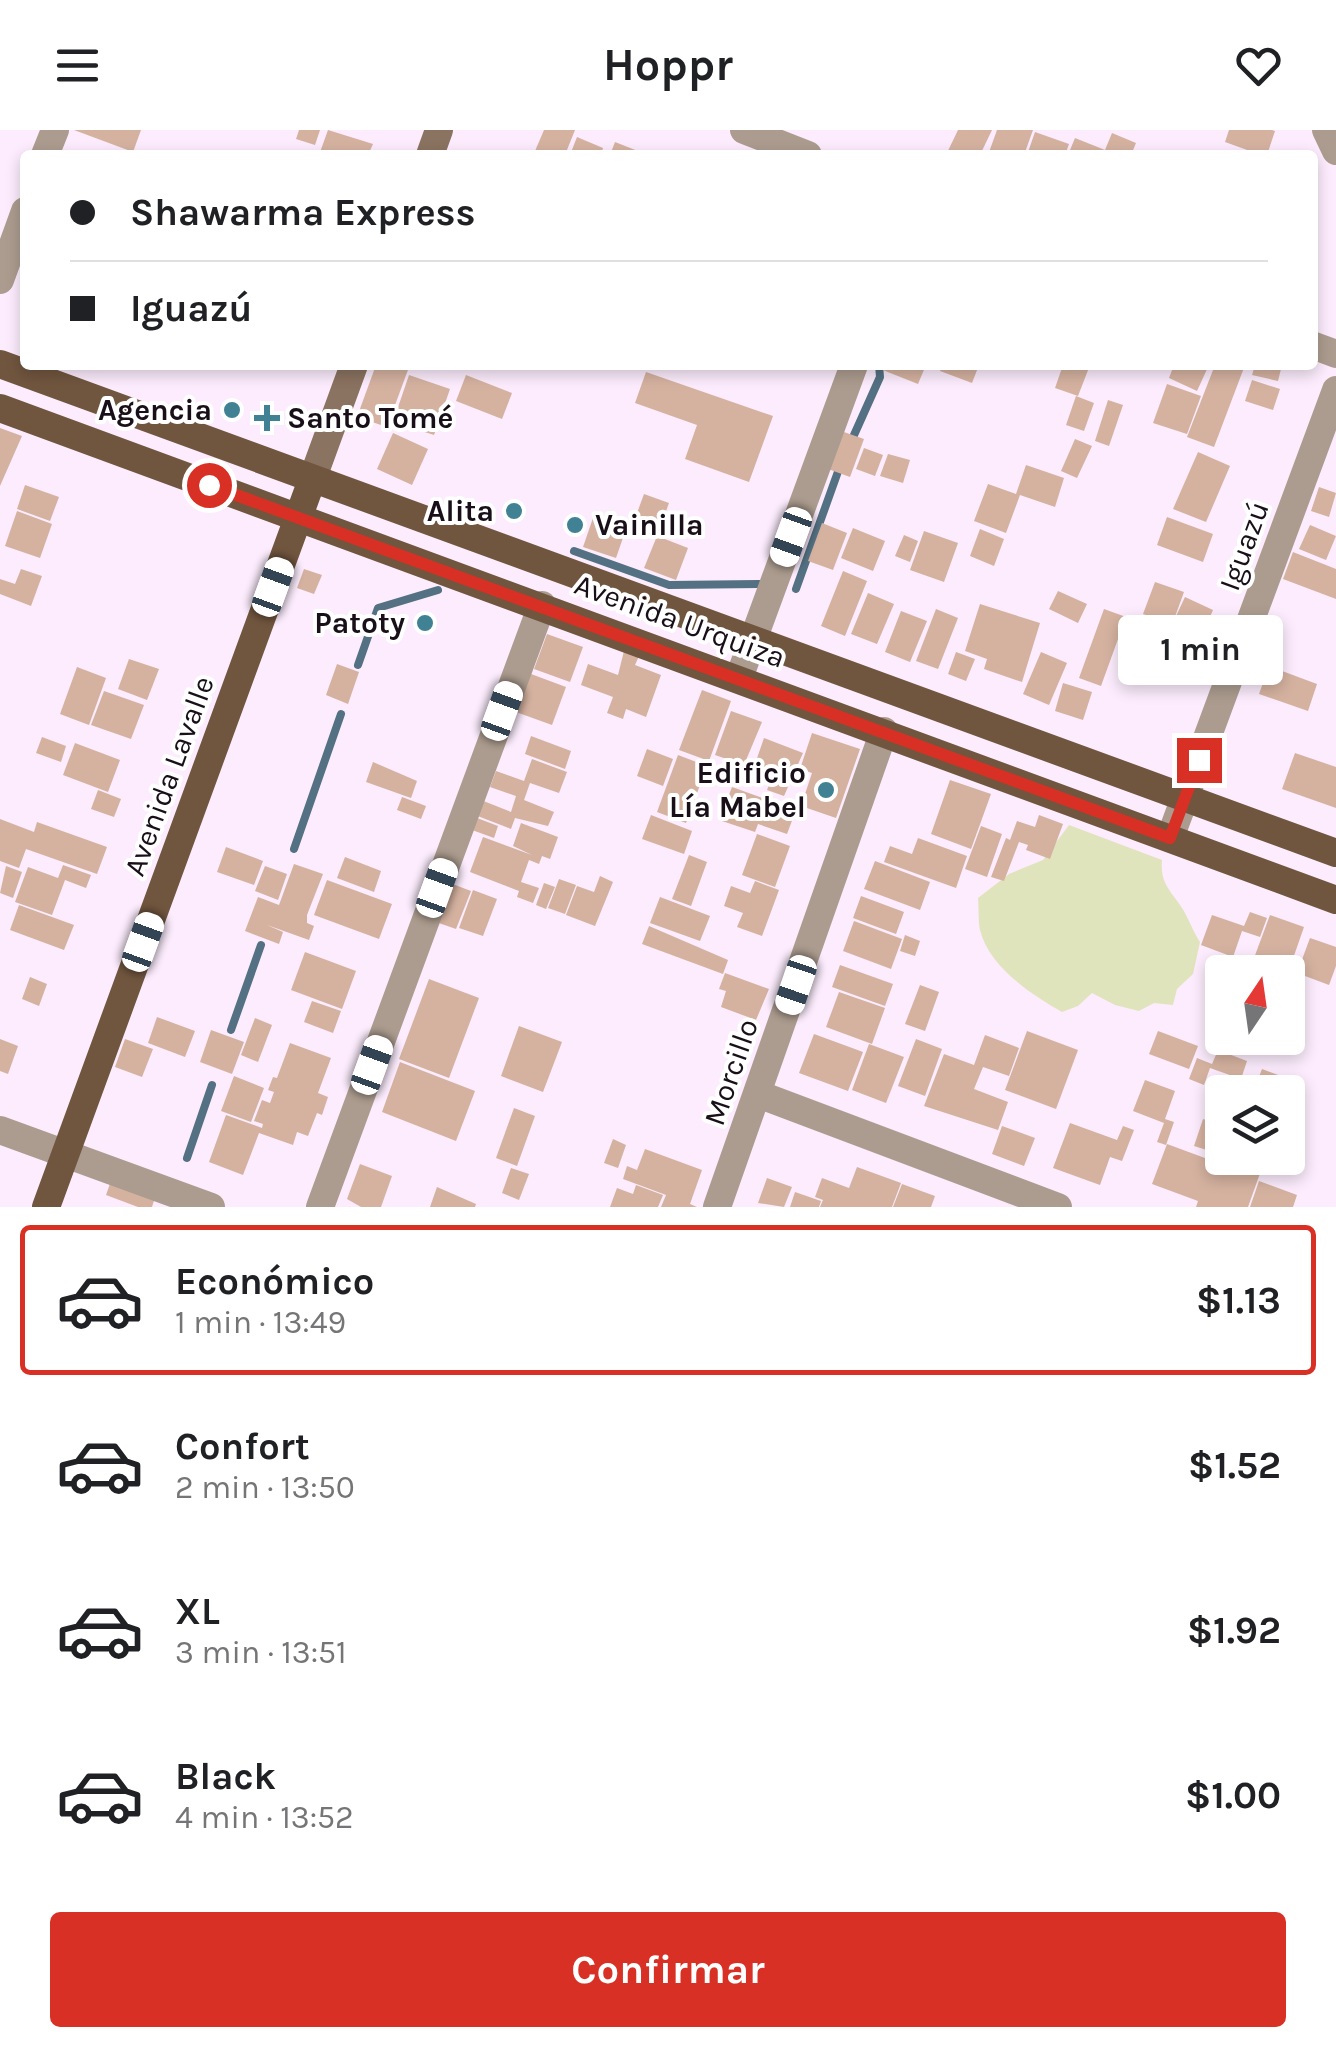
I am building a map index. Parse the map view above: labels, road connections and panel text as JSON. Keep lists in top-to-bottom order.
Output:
{
  "streets": {
    "main road": ["Avenida Urquiza", "Avenida Lavalle"],
    "street": ["Iguazú", "Morcillo"]
  },
  "crossings": [
    ["Iguazú", "Avenida Urquiza"],
    ["Avenida Urquiza", "Avenida Lavalle"],
    ["Avenida Urquiza", "Morcillo"]
  ],
  "places": {
    "other": [
      "Agencia",
      "Alita",
      "Vainilla",
      "Patoty",
      "Edificio Lía Mabel"
    ],
    "health": ["Santo Tomé"]
  },
  "north": "top",
  "page": {
    "header": "Hoppr",
    "banner": ["Shawarma Express", "Iguazú"],
    "bubble": "1 min",
    "list": [
      {
        "name": "Económico",
        "note": "1 min · 13:49",
        "value": "$1.13"
      },
      {
        "name": "Confort",
        "note": "2 min · 13:50",
        "value": "$1.52"
      },
      {
        "name": "XL",
        "note": "3 min · 13:51",
        "value": "$1.92"
      },
      {
        "name": "Black",
        "note": "4 min · 13:52",
        "value": "$1.00"
      }
    ],
    "buttons": "Confirmar"
  }
}
